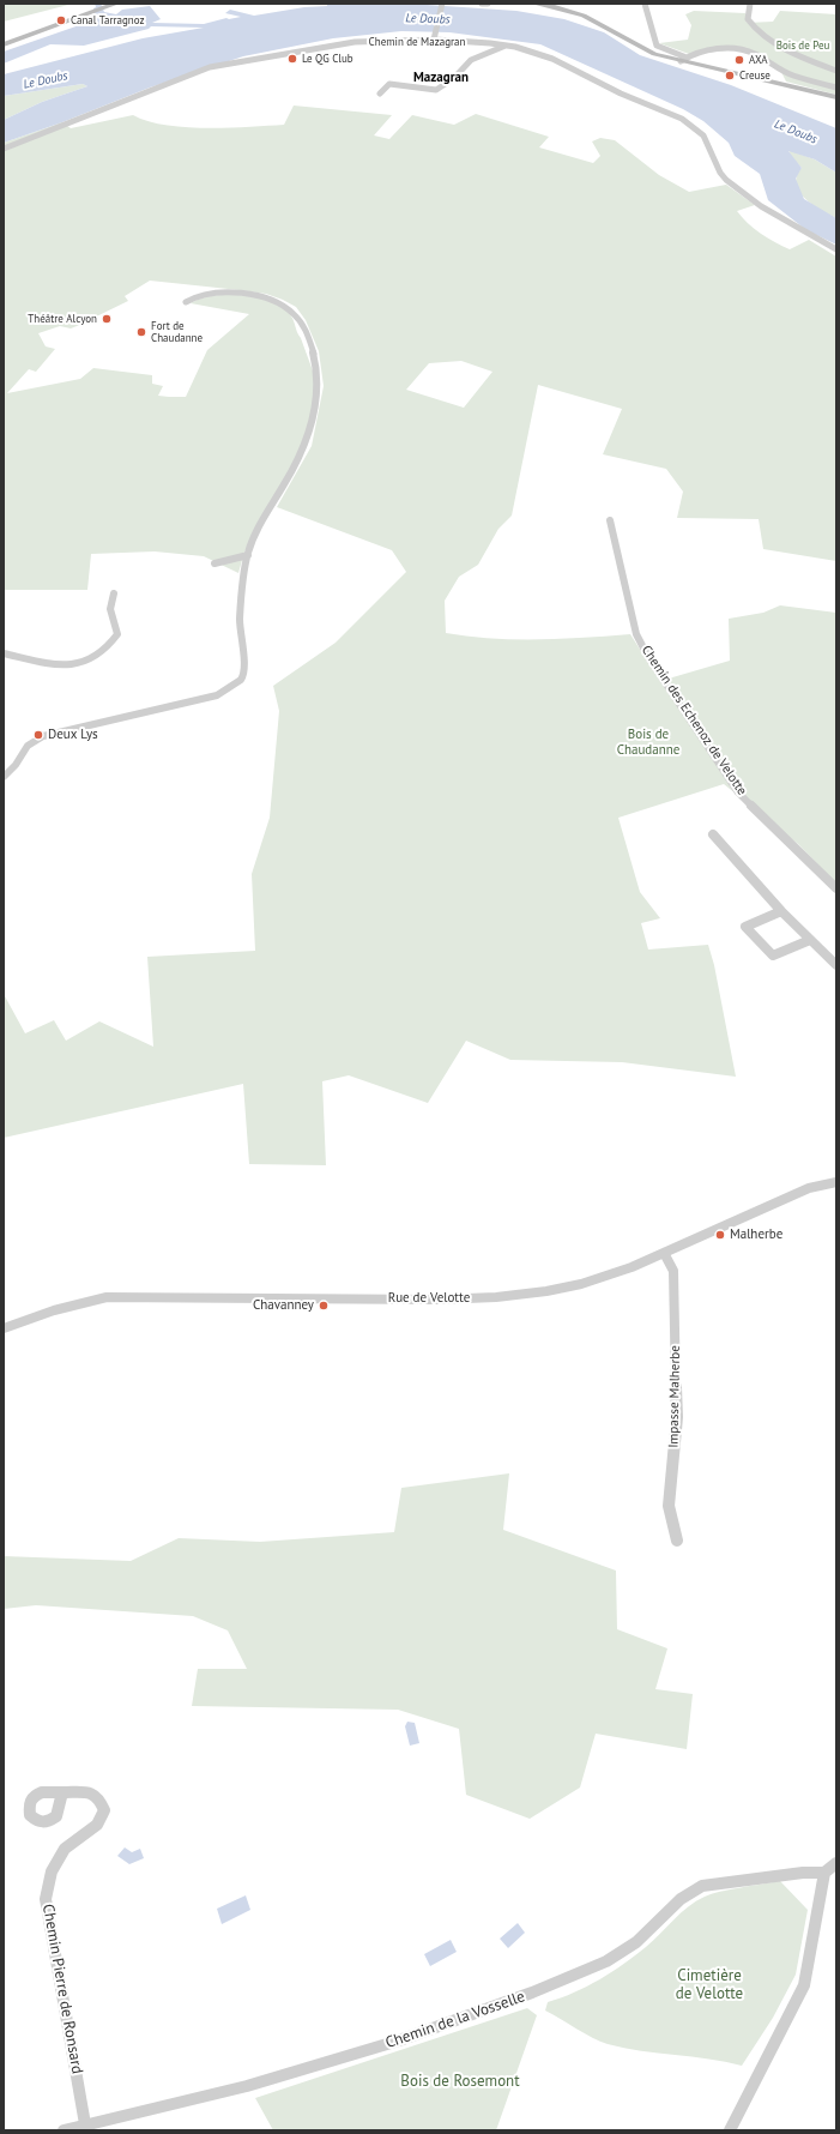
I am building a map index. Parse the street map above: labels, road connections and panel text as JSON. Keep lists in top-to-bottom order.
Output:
{
  "streets": {
    "street": [
      "Chemin de Mazagran",
      "Chemin des Echenoz de Velotte",
      "Rue de Velotte",
      "Impasse Malherbe",
      "Chemin Pierre de Ronsard",
      "Chemin de la Vosselle"
    ]
  },
  "crossings": [
    ["Rue de Velotte", "Impasse Malherbe"],
    ["Chemin Pierre de Ronsard", "Chemin de la Vosselle"]
  ],
  "districts": ["Mazagran"],
  "water": ["Le Doubs"],
  "parks": [
    "Bois de Peu",
    "Bois de Chaudanne",
    "Cimetière de Velotte",
    "Bois de Rosemont"
  ],
  "places": [
    "Canal Tarragnoz",
    "Le QG Club",
    "AXA",
    "Creuse",
    "Théâtre Alcyon",
    "Fort de Chaudanne",
    "Deux Lys",
    "Malherbe",
    "Chavanney"
  ]
}
